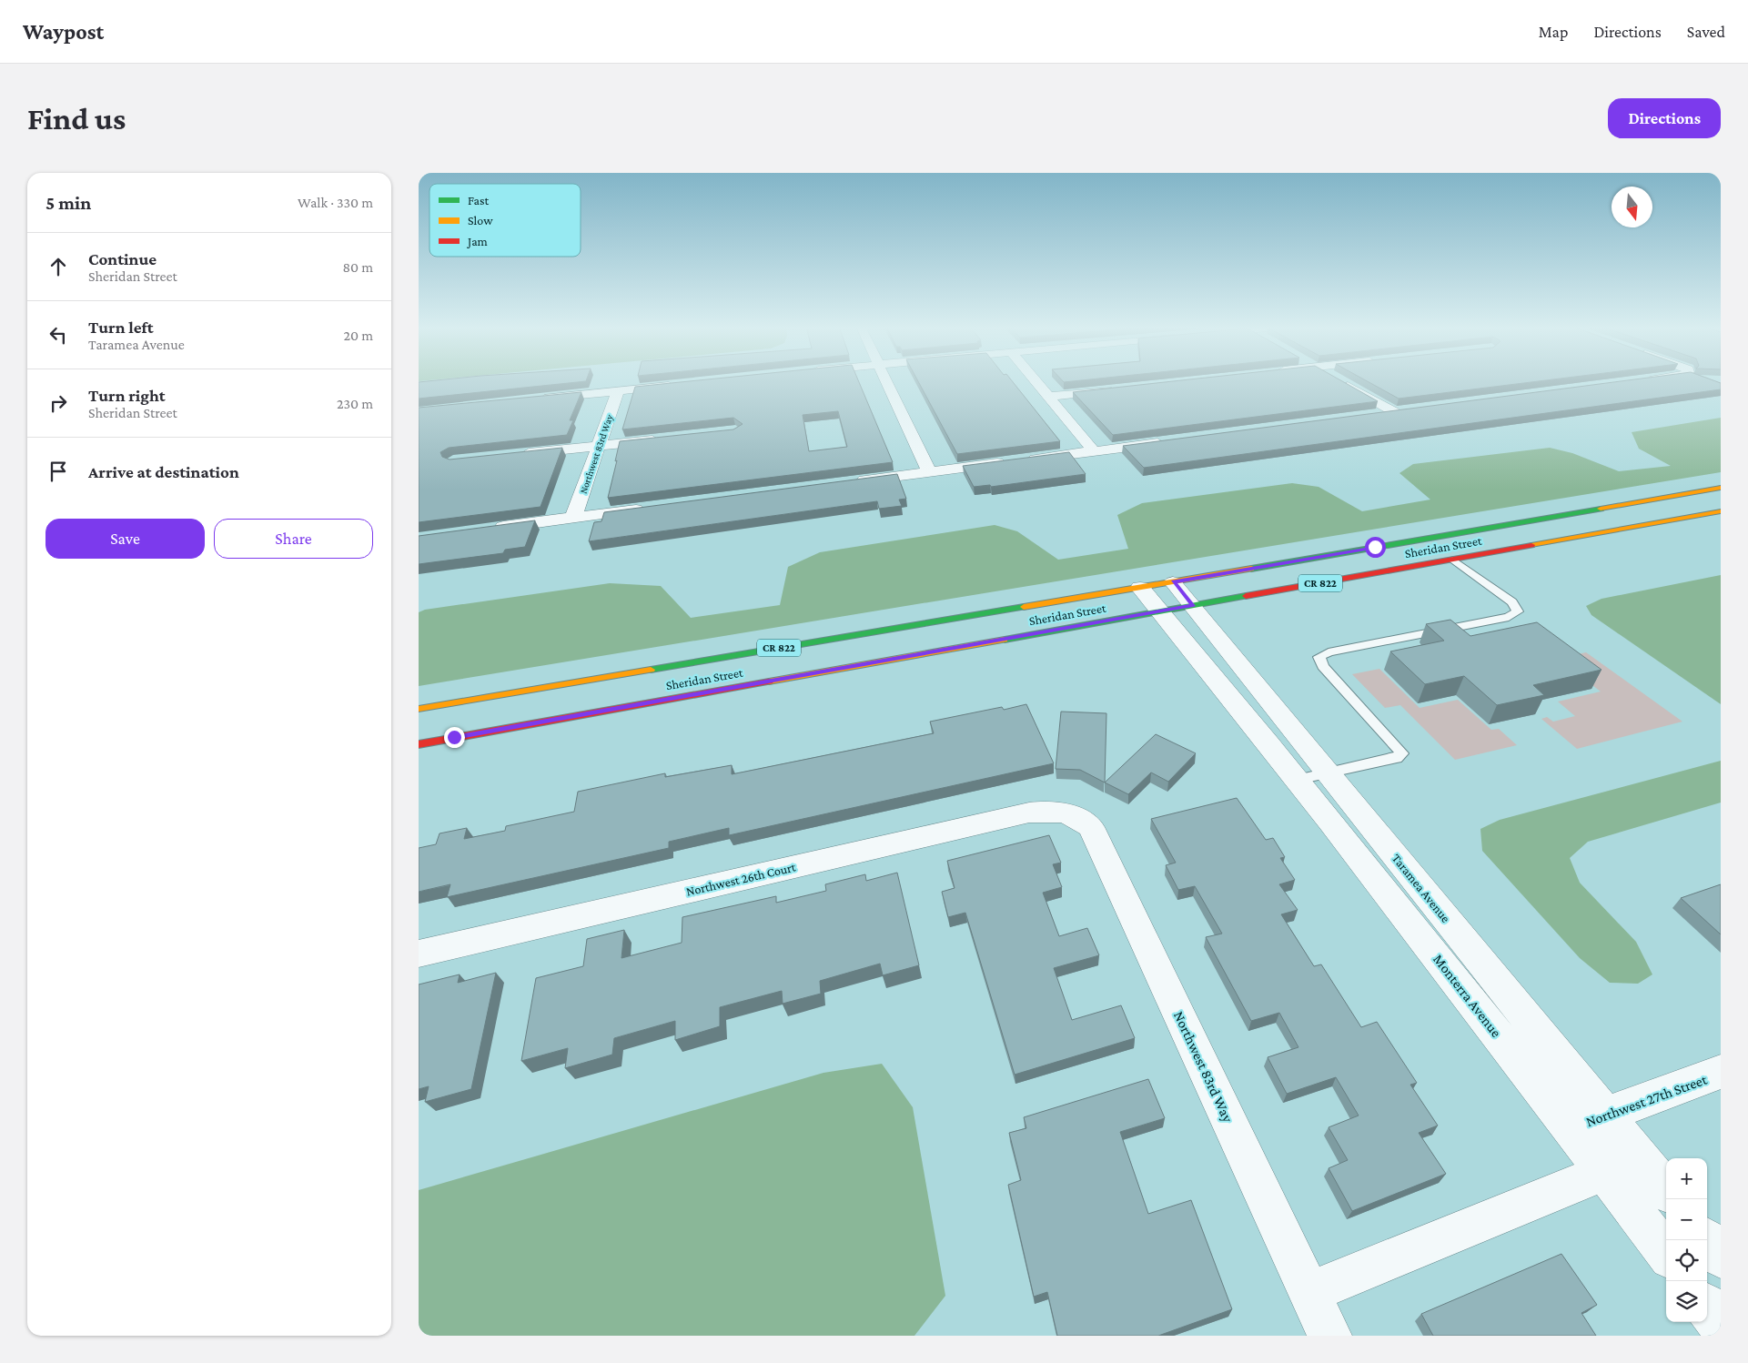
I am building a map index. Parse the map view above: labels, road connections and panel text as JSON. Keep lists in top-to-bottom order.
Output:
{
  "streets": {
    "main road": ["Sheridan Street", "CR 822"],
    "street": [
      "Northwest 83rd Way",
      "Northwest 26th Court",
      "Taramea Avenue",
      "Monterra Avenue",
      "Northwest 27th Street"
    ]
  },
  "crossings": [
    ["Northwest 83rd Way", "Northwest 26th Court"],
    ["Sheridan Street", "Taramea Avenue"],
    ["Taramea Avenue", "Monterra Avenue"],
    ["Taramea Avenue", "Northwest 27th Street"],
    ["Monterra Avenue", "Northwest 27th Street"]
  ],
  "legend": ["Fast", "Slow", "Jam"],
  "north": "bottom",
  "page": {
    "header": "Waypost",
    "nav": ["Map", "Directions", "Saved"],
    "buttons": [
      "Directions",
      ["Save", "Share"]
    ],
    "title": "Find us",
    "heading": ["5 min", "Walk · 330 m"],
    "list": [
      ["Continue", "Sheridan Street", "80 m"],
      ["Turn left", "Taramea Avenue", "20 m"],
      ["Turn right", "Sheridan Street", "230 m"],
      "Arrive at destination"
    ],
    "map_buttons": ["+", "−"]
  }
}
